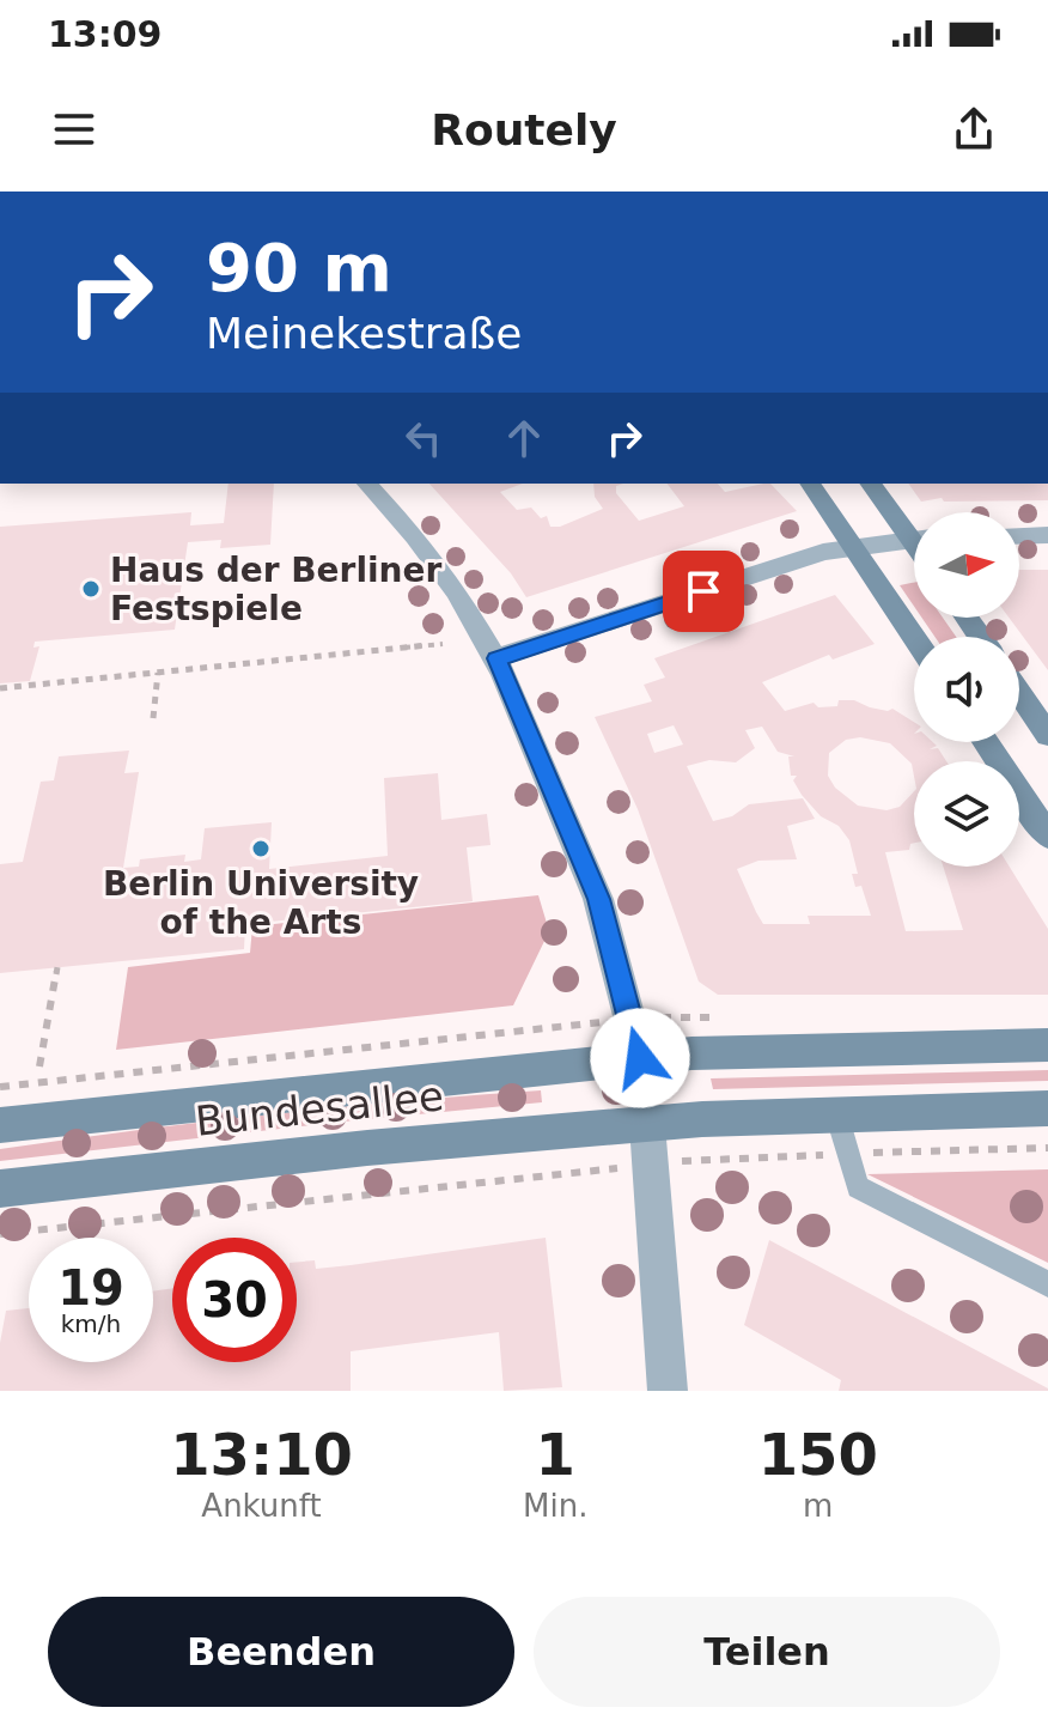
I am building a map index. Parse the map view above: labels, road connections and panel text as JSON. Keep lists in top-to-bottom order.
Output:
{
  "streets": {
    "main road": ["Bundesallee"]
  },
  "places": ["Haus der Berliner Festspiele", "Berlin University of the Arts"],
  "north": "right",
  "page": {
    "status": "13:09",
    "header": "Routely",
    "turn": ["90 m", "Meinekestraße"],
    "speed": "19 km/h",
    "limit": "30",
    "eta": [
      "13:10",
      "Ankunft",
      "1",
      "Min.",
      "150",
      "m"
    ],
    "buttons": ["Beenden", "Teilen"]
  }
}
